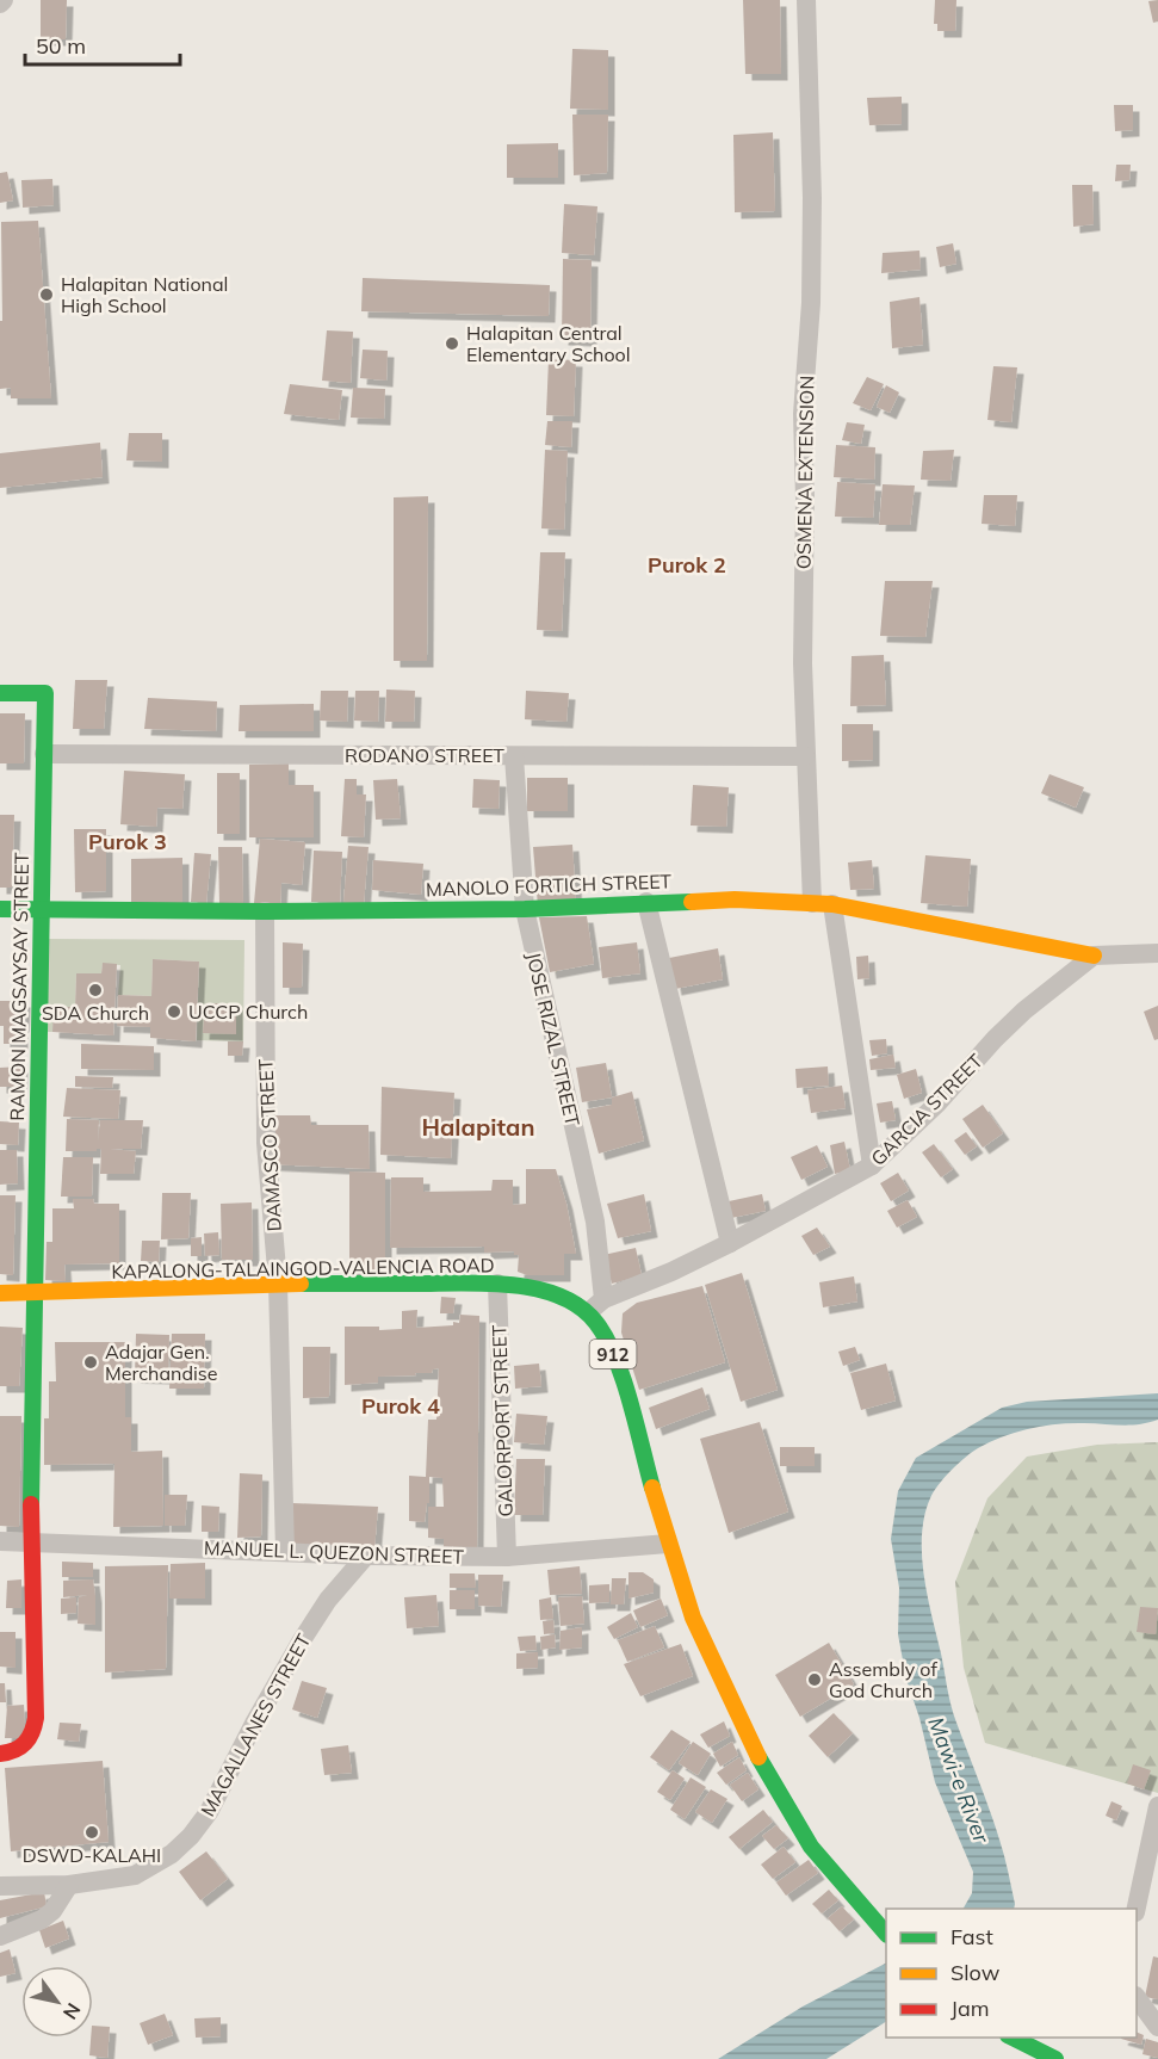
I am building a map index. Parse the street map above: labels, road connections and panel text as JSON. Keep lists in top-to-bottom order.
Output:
{
  "streets": {
    "main road": [
      "MANOLO FORTICH STREET",
      "RAMON MAGSAYSAY STREET",
      "KAPALONG-TALAINGOD-VALENCIA ROAD",
      "912"
    ],
    "street": [
      "OSMENA EXTENSION",
      "RODANO STREET",
      "JOSE RIZAL STREET",
      "GARCIA STREET",
      "DAMASCO STREET",
      "GALORPORT STREET",
      "MANUEL L. QUEZON STREET",
      "MAGALLANES STREET"
    ]
  },
  "crossings": [
    ["OSMENA EXTENSION", "RODANO STREET"],
    ["OSMENA EXTENSION", "MANOLO FORTICH STREET"],
    ["RODANO STREET", "RAMON MAGSAYSAY STREET"],
    ["RODANO STREET", "JOSE RIZAL STREET"],
    ["MANOLO FORTICH STREET", "RAMON MAGSAYSAY STREET"],
    ["MANOLO FORTICH STREET", "JOSE RIZAL STREET"],
    ["MANOLO FORTICH STREET", "GARCIA STREET"],
    ["MANOLO FORTICH STREET", "DAMASCO STREET"],
    ["RAMON MAGSAYSAY STREET", "KAPALONG-TALAINGOD-VALENCIA ROAD"],
    ["RAMON MAGSAYSAY STREET", "MANUEL L. QUEZON STREET"],
    ["JOSE RIZAL STREET", "GARCIA STREET"],
    ["DAMASCO STREET", "KAPALONG-TALAINGOD-VALENCIA ROAD"],
    ["DAMASCO STREET", "MANUEL L. QUEZON STREET"],
    ["KAPALONG-TALAINGOD-VALENCIA ROAD", "GALORPORT STREET"],
    ["KAPALONG-TALAINGOD-VALENCIA ROAD", "MANUEL L. QUEZON STREET"],
    ["GALORPORT STREET", "MANUEL L. QUEZON STREET"],
    ["MANUEL L. QUEZON STREET", "MAGALLANES STREET"]
  ],
  "districts": [
    "Purok 2",
    "Purok 3",
    "Halapitan",
    "Purok 4"
  ],
  "water": ["Mawi-e River"],
  "places": [
    "Halapitan National High School",
    "Halapitan Central Elementary School",
    "SDA Church",
    "UCCP Church",
    "Adajar Gen. Merchandise",
    "Assembly of God Church",
    "DSWD-KALAHI"
  ],
  "legend": ["Fast", "Slow", "Jam"],
  "scale_bar": "50 m",
  "north": "bottom right"
}
